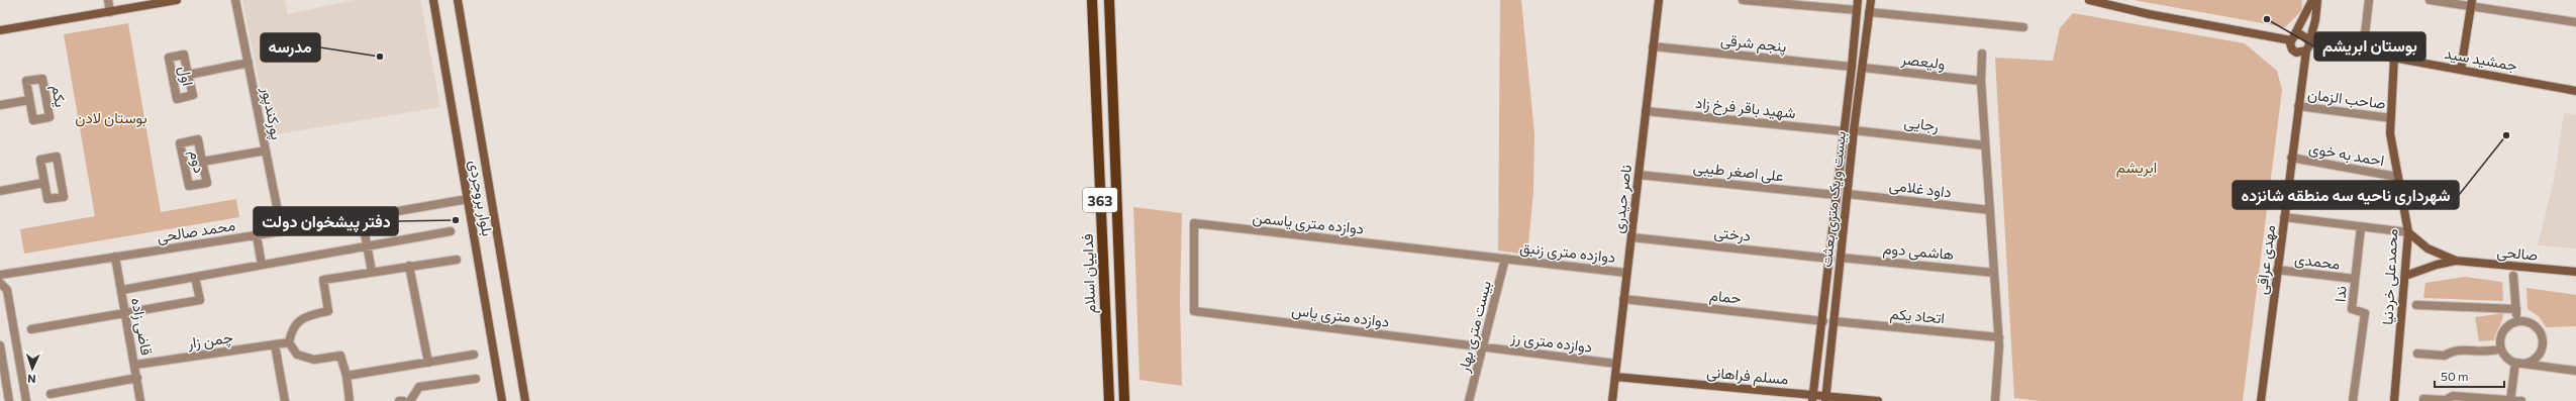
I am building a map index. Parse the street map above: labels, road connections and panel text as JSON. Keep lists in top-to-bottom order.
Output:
{
  "streets": {
    "main road": [
      "جمشید سید",
      "بلوار بروجردی",
      "ناصر حیدری",
      "بیست و یک متری بعثت",
      "363",
      "صالحی",
      "مهدی عراقی",
      "فداییان اسلام",
      "محمدعلی خردنیا",
      "مسلم فراهانی"
    ],
    "street": [
      "پنجم شرقی",
      "ولیعصر",
      "اول",
      "یکم",
      "صاحب الزمان",
      "شهید باقر فرخ زاد",
      "پورکندپور",
      "رجایی",
      "احمد به خوی",
      "دوم",
      "علی اصغر طیبی",
      "داود غلامی",
      "دوازده متری یاسمن",
      "محمد صالحی",
      "درختی",
      "هاشمی دوم",
      "دوازده متری زنبق",
      "محمدی",
      "ندا",
      "حمام",
      "دوازده متری یاس",
      "اتحاد یکم",
      "قاضی زاده",
      "بیست متری بهار",
      "چمن زار",
      "دوازده متری رز"
    ]
  },
  "crossings": [
    ["پنجم شرقی", "ناصر حیدری"],
    ["پنجم شرقی", "بیست و یک متری بعثت"],
    ["جمشید سید", "مهدی عراقی"],
    ["جمشید سید", "محمدعلی خردنیا"],
    ["ولیعصر", "بیست و یک متری بعثت"],
    ["اول", "پورکندپور"],
    ["صاحب الزمان", "مهدی عراقی"],
    ["صاحب الزمان", "محمدعلی خردنیا"],
    ["شهید باقر فرخ زاد", "ناصر حیدری"],
    ["شهید باقر فرخ زاد", "بیست و یک متری بعثت"],
    ["پورکندپور", "دوم"],
    ["پورکندپور", "محمد صالحی"],
    ["رجایی", "بیست و یک متری بعثت"],
    ["احمد به خوی", "مهدی عراقی"],
    ["احمد به خوی", "محمدعلی خردنیا"],
    ["علی اصغر طیبی", "ناصر حیدری"],
    ["علی اصغر طیبی", "بیست و یک متری بعثت"],
    ["داود غلامی", "بیست و یک متری بعثت"],
    ["بلوار بروجردی", "محمد صالحی"],
    ["ناصر حیدری", "درختی"],
    ["ناصر حیدری", "دوازده متری زنبق"],
    ["ناصر حیدری", "حمام"],
    ["ناصر حیدری", "دوازده متری رز"],
    ["ناصر حیدری", "مسلم فراهانی"],
    ["بیست و یک متری بعثت", "درختی"],
    ["بیست و یک متری بعثت", "هاشمی دوم"],
    ["بیست و یک متری بعثت", "حمام"],
    ["بیست و یک متری بعثت", "اتحاد یکم"],
    ["بیست و یک متری بعثت", "مسلم فراهانی"],
    ["دوازده متری یاسمن", "دوازده متری زنبق"],
    ["دوازده متری یاسمن", "دوازده متری یاس"],
    ["دوازده متری یاسمن", "بیست متری بهار"],
    ["محمد صالحی", "قاضی زاده"],
    ["دوازده متری زنبق", "بیست متری بهار"],
    ["صالحی", "محمدعلی خردنیا"],
    ["مهدی عراقی", "محمدی"],
    ["محمدی", "ندا"],
    ["دوازده متری یاس", "بیست متری بهار"],
    ["دوازده متری یاس", "دوازده متری رز"],
    ["قاضی زاده", "چمن زار"],
    ["بیست متری بهار", "دوازده متری رز"]
  ],
  "parks": ["بوستان لادن", "ابریشم"],
  "places": [
    "بوستان ابریشم",
    "مدرسه",
    "شهرداری ناحیه سه منطقه شانزده",
    "دفتر پیشخوان دولت"
  ],
  "scale_bar": "50 m",
  "north": "bottom"
}
